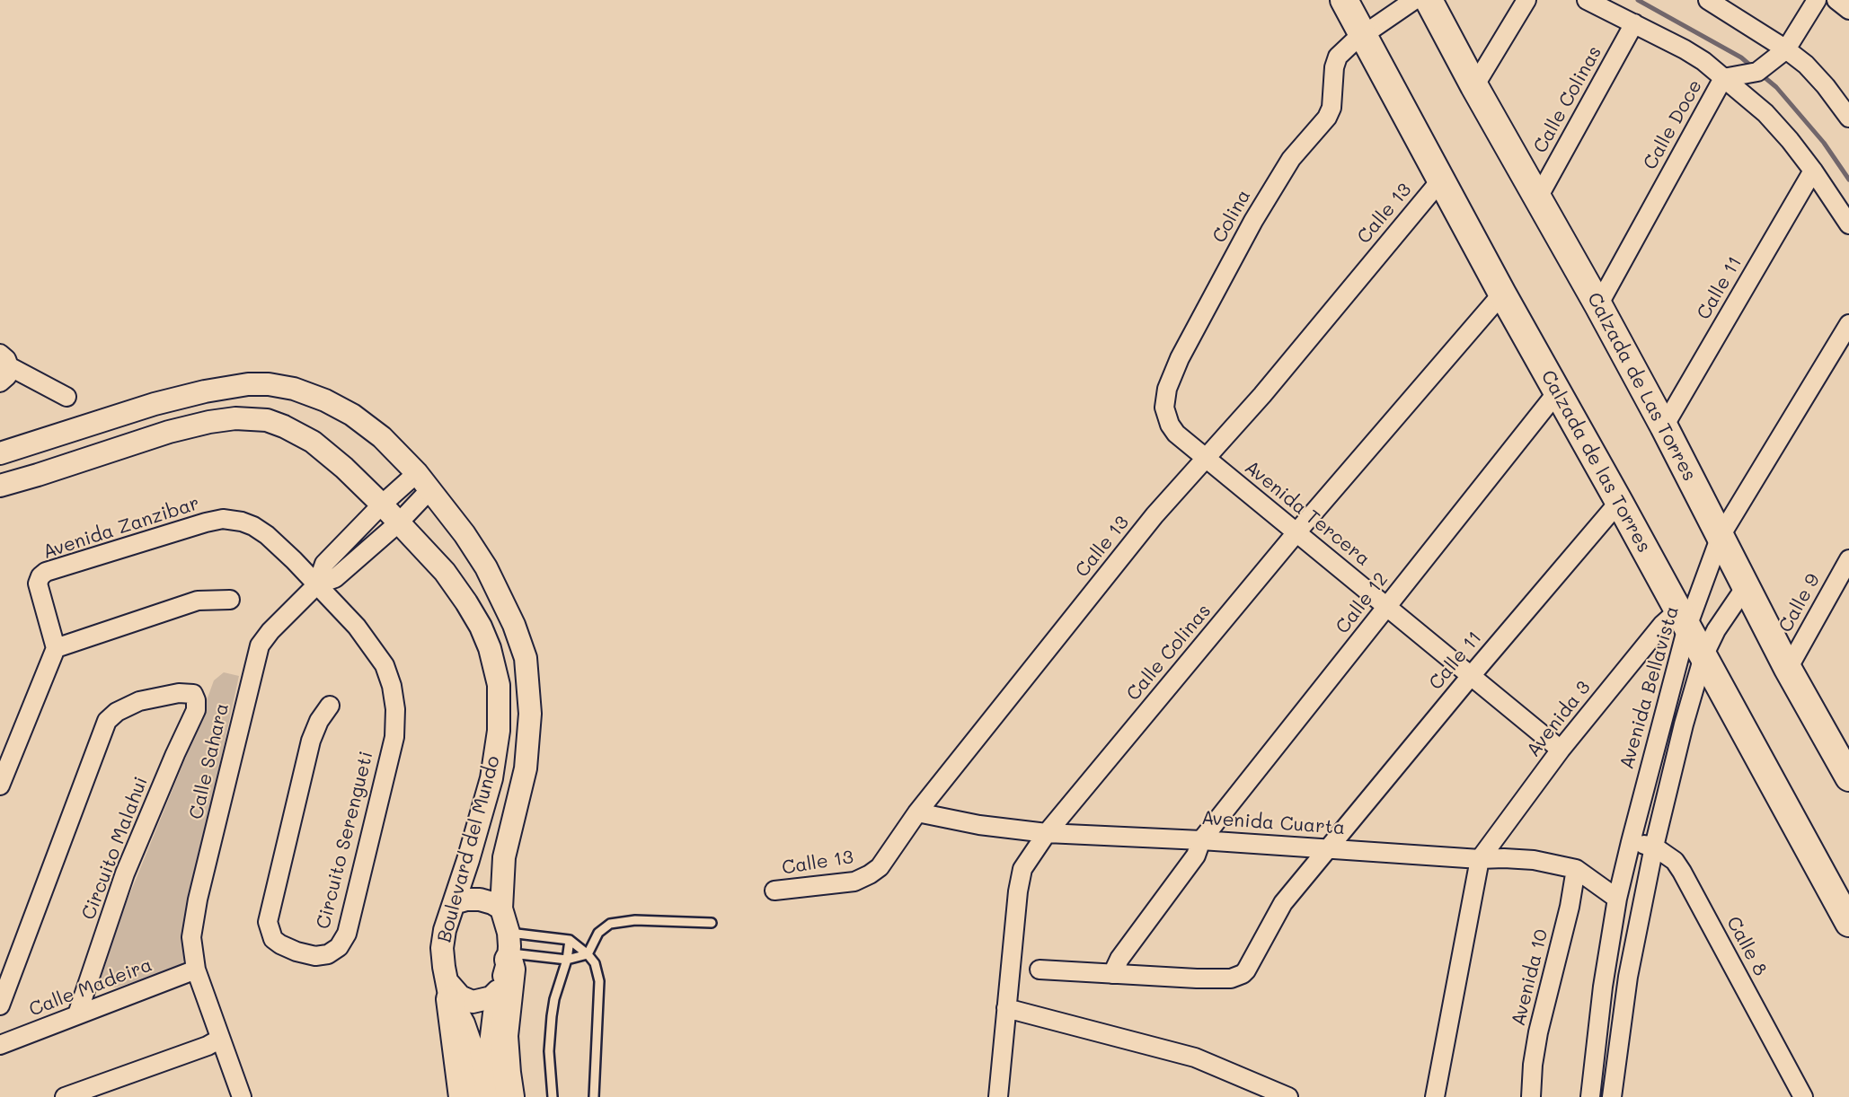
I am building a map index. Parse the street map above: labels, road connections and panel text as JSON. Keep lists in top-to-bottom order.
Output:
{
  "streets": {
    "main road": ["Calzada de Las Torres", "Calzada de las Torres"],
    "street": [
      "Calle Colinas",
      "Calle Doce",
      "Calle 13",
      "Colina",
      "Calle 11",
      "Avenida Tercera",
      "Avenida Zanzibar",
      "Calle 12",
      "Calle 9",
      "Avenida Bellavista",
      "Avenida 3",
      "Calle Sahara",
      "Avenida Cuarta",
      "Circuito Serengueti",
      "Circuito Malahui",
      "Boulevard del Mundo",
      "Calle 8",
      "Avenida 10",
      "Calle Madeira"
    ]
  },
  "crossings": [
    ["Calle Colinas", "Calzada de Las Torres"],
    ["Calle Colinas", "Calzada de las Torres"],
    ["Calle Colinas", "Avenida Tercera"],
    ["Calle Colinas", "Avenida Cuarta"],
    ["Calle Doce", "Calzada de Las Torres"],
    ["Calle 13", "Calzada de las Torres"],
    ["Calle 13", "Avenida Tercera"],
    ["Calle 13", "Avenida Cuarta"],
    ["Colina", "Calzada de las Torres"],
    ["Colina", "Avenida Tercera"],
    ["Calle 11", "Calzada de Las Torres"],
    ["Calle 11", "Calzada de las Torres"],
    ["Calle 11", "Avenida Tercera"],
    ["Calle 11", "Calle 12"],
    ["Calle 11", "Avenida Cuarta"],
    ["Calzada de Las Torres", "Calle 9"],
    ["Calzada de Las Torres", "Avenida Bellavista"],
    ["Calzada de las Torres", "Calle 12"],
    ["Calzada de las Torres", "Avenida Bellavista"],
    ["Calzada de las Torres", "Avenida 3"],
    ["Avenida Tercera", "Calle 12"],
    ["Avenida Tercera", "Avenida 3"],
    ["Avenida Zanzibar", "Calle Sahara"],
    ["Avenida Zanzibar", "Circuito Serengueti"],
    ["Calle 12", "Avenida Cuarta"],
    ["Avenida Bellavista", "Avenida 3"],
    ["Avenida Bellavista", "Avenida Cuarta"],
    ["Avenida Bellavista", "Calle 8"],
    ["Avenida 3", "Avenida Cuarta"],
    ["Calle Sahara", "Circuito Serengueti"],
    ["Calle Sahara", "Calle Madeira"],
    ["Avenida Cuarta", "Avenida 10"],
    ["Circuito Malahui", "Calle Madeira"]
  ]
}
